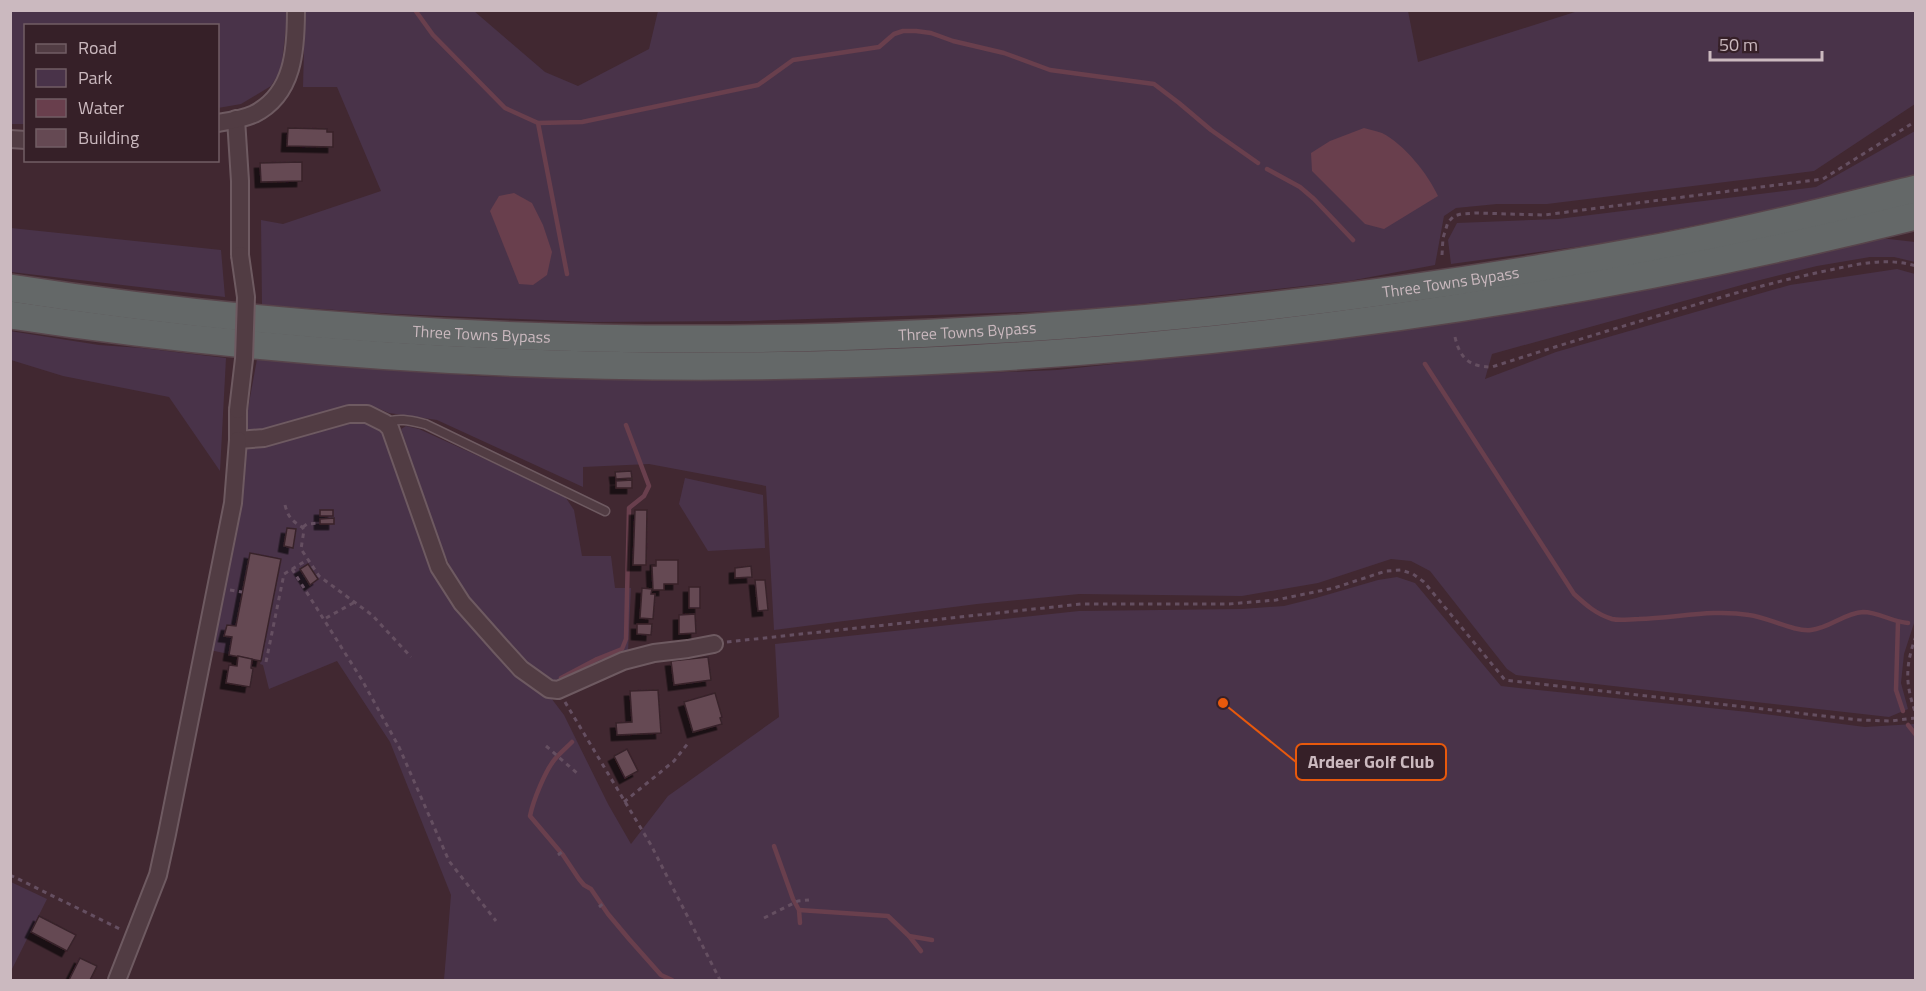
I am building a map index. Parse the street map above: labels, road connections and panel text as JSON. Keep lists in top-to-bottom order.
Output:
{
  "streets": {
    "highway": ["Three Towns Bypass"]
  },
  "places": ["Ardeer Golf Club"],
  "legend": [
    "Road",
    "Park",
    "Water",
    "Building"
  ],
  "scale_bar": "50 m"
}
